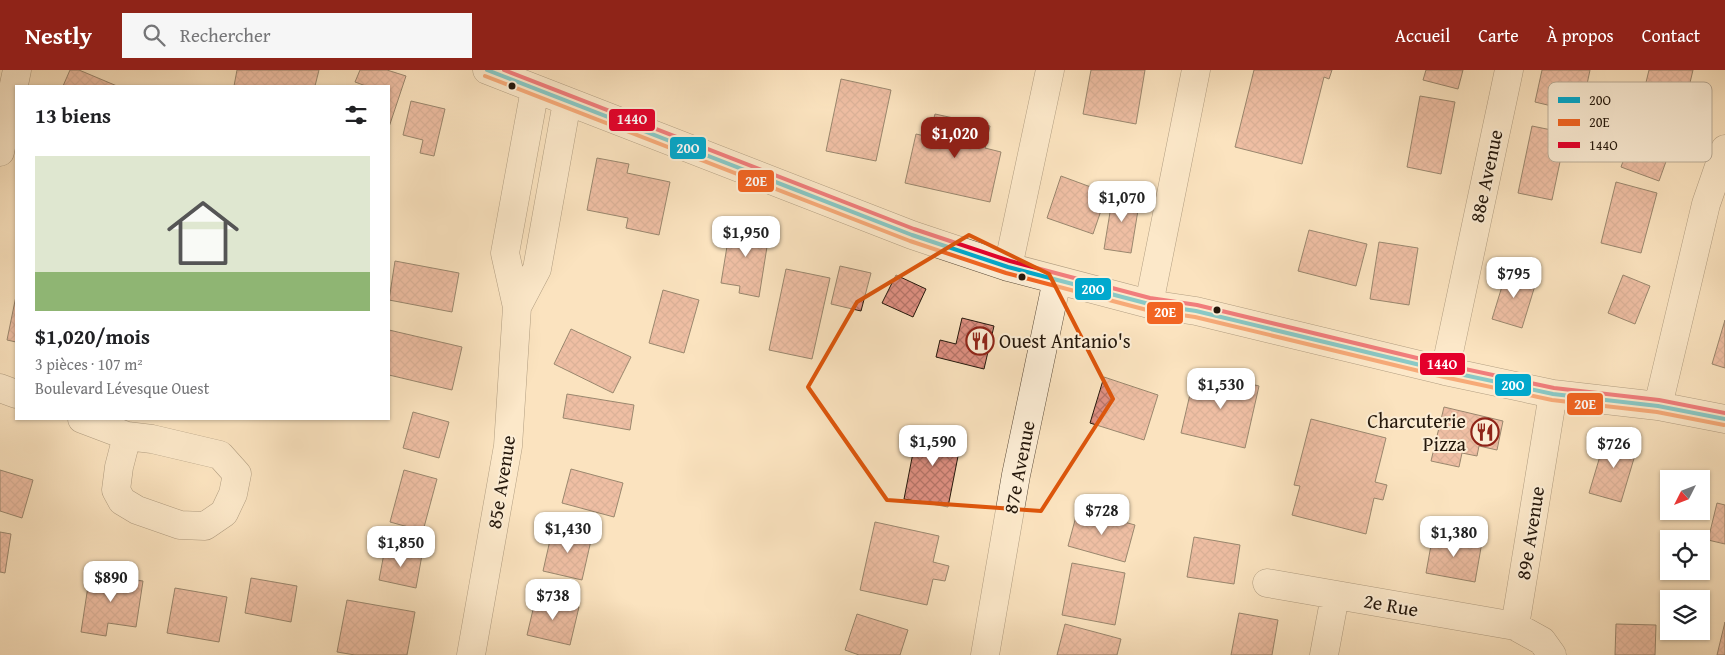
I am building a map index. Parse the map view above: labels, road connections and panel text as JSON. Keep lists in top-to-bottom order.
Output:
{
  "streets": {
    "street": [
      "88e Avenue",
      "87e Avenue",
      "85e Avenue",
      "89e Avenue",
      "2e Rue"
    ]
  },
  "crossings": [
    ["89e Avenue", "2e Rue"]
  ],
  "places": {
    "restaurant": ["Ouest Antanio's", "Charcuterie Pizza"]
  },
  "lines": ["transit line 20O", "transit line 144O", "transit line 20E"],
  "legend": ["20O", "20E", "144O"],
  "north": "bottom left",
  "page": {
    "header": "Nestly",
    "search": "Rechercher",
    "nav": [
      "Accueil",
      "Carte",
      "À propos",
      "Contact"
    ],
    "heading": "13 biens",
    "price": [
      "$1,020",
      "$1,070",
      "$1,950",
      "$795",
      "$1,530",
      "$1,590",
      "$726",
      "$728",
      "$1,430",
      "$1,380",
      "$1,850",
      "$890",
      "$738"
    ],
    "list": [
      {
        "name": "$1,020/mois",
        "note": "3 pièces · 107 m² · Boulevard Lévesque Ouest"
      }
    ]
  }
}
